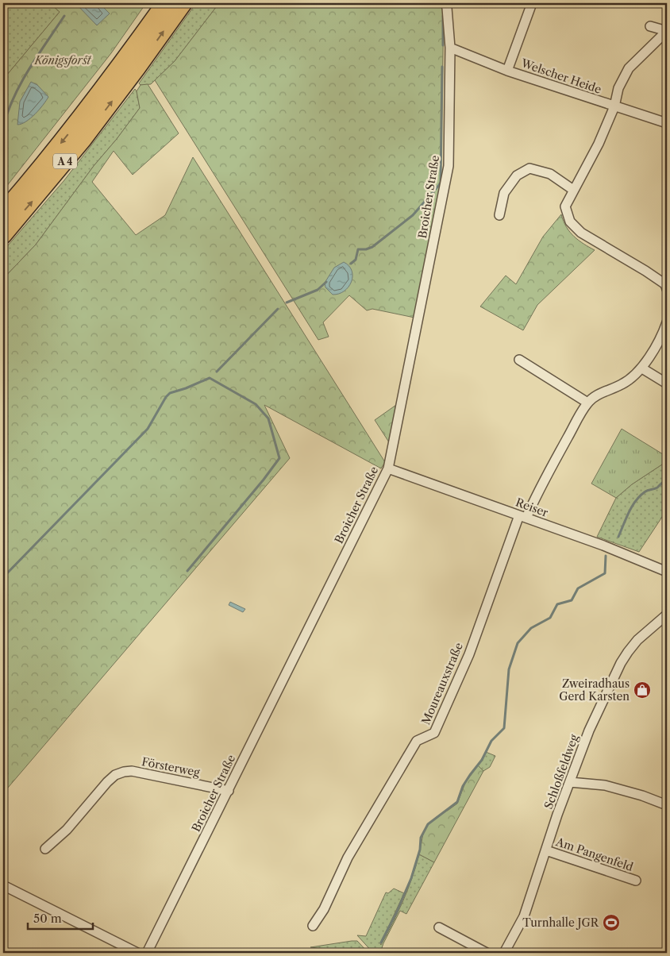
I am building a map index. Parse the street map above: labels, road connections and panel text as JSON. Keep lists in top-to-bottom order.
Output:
{
  "streets": {
    "highway": ["A 4"],
    "street": [
      "Welscher Heide",
      "Broicher Straße",
      "Reiser",
      "Moureauxstraße",
      "Försterweg",
      "Schloßfeldweg",
      "Am Pangenfeld"
    ]
  },
  "crossings": [
    ["Welscher Heide", "Broicher Straße"],
    ["Broicher Straße", "Reiser"],
    ["Broicher Straße", "Försterweg"],
    ["Reiser", "Moureauxstraße"],
    ["Schloßfeldweg", "Am Pangenfeld"]
  ],
  "parks": ["Königsforst"],
  "places": {
    "shop": ["Zweiradhaus Gerd Karsten"],
    "sports": ["Turnhalle JGR"]
  },
  "scale_bar": "50 m"
}
